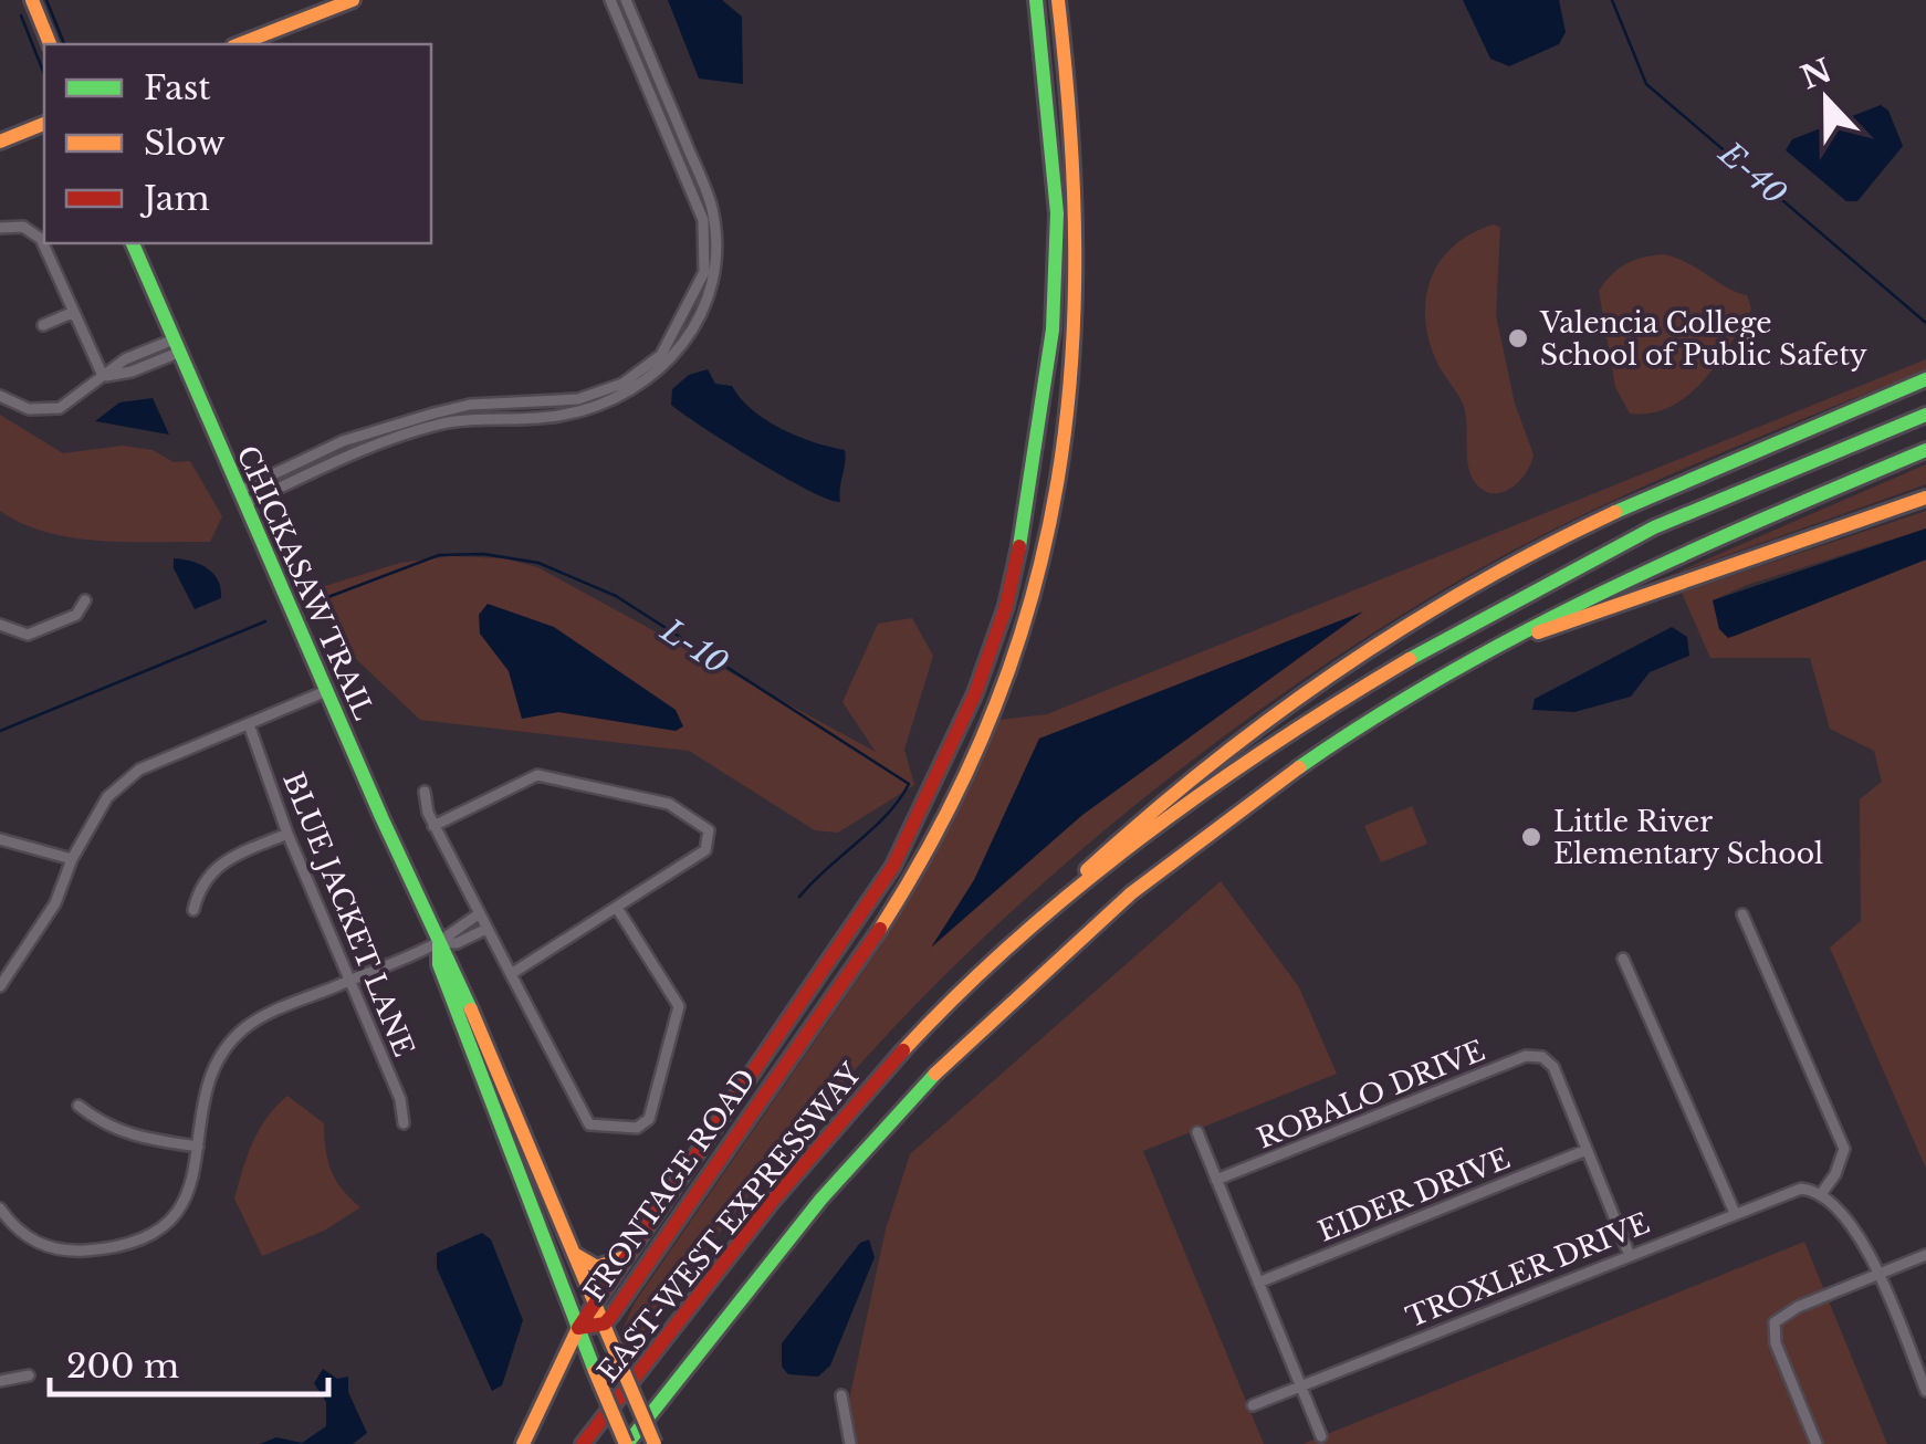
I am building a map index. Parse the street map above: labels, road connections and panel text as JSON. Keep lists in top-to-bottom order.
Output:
{
  "streets": {
    "main road": ["CHICKASAW TRAIL", "FRONTAGE ROAD", "EAST-WEST EXPRESSWAY"],
    "street": [
      "BLUE JACKET LANE",
      "ROBALO DRIVE",
      "EIDER DRIVE",
      "TROXLER DRIVE"
    ]
  },
  "crossings": [
    ["CHICKASAW TRAIL", "FRONTAGE ROAD"],
    ["CHICKASAW TRAIL", "EAST-WEST EXPRESSWAY"],
    ["ROBALO DRIVE", "EIDER DRIVE"]
  ],
  "water": ["E-40", "L-10"],
  "places": ["Valencia College School of Public Safety", "Little River Elementary School"],
  "legend": ["Fast", "Slow", "Jam"],
  "scale_bar": "200 m",
  "north": "top"
}
